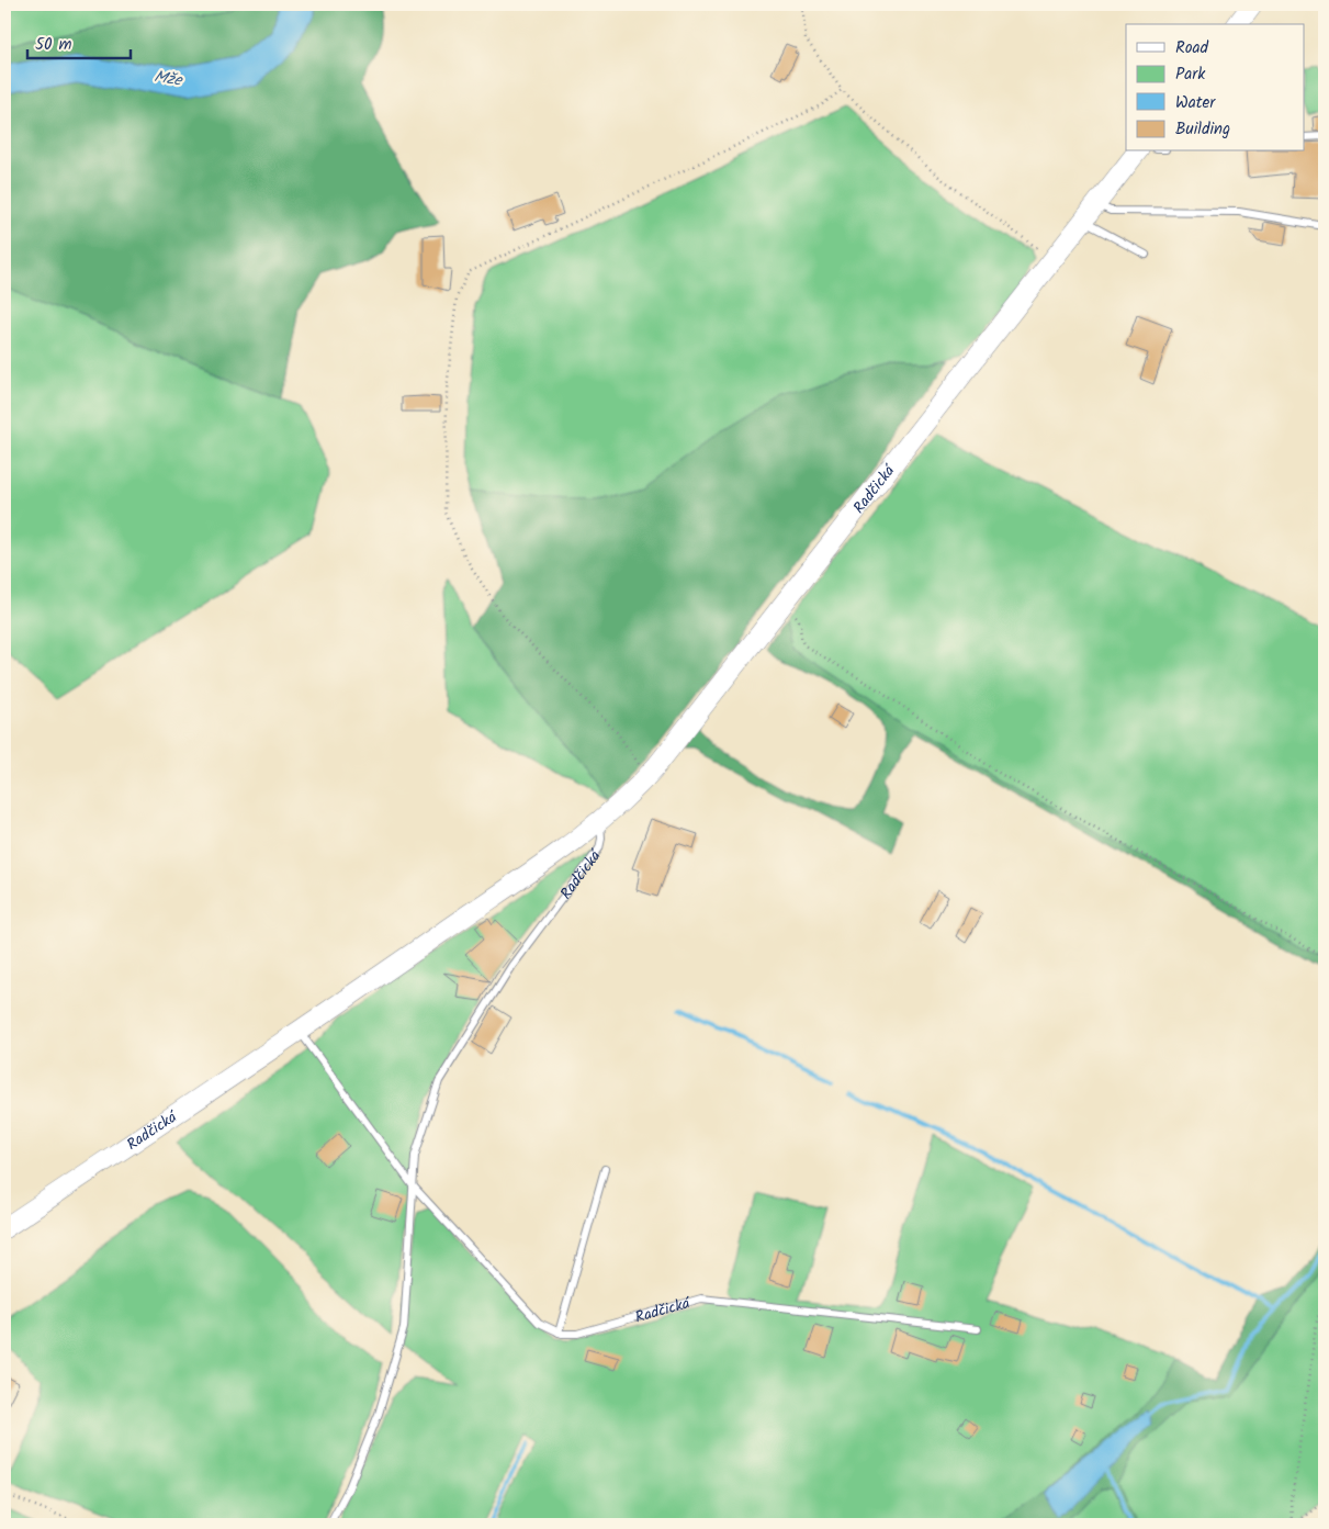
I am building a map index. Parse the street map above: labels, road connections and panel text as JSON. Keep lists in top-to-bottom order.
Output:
{
  "streets": {
    "street": ["Radčická"]
  },
  "water": ["Mže"],
  "legend": [
    "Road",
    "Park",
    "Water",
    "Building"
  ],
  "scale_bar": "50 m"
}
